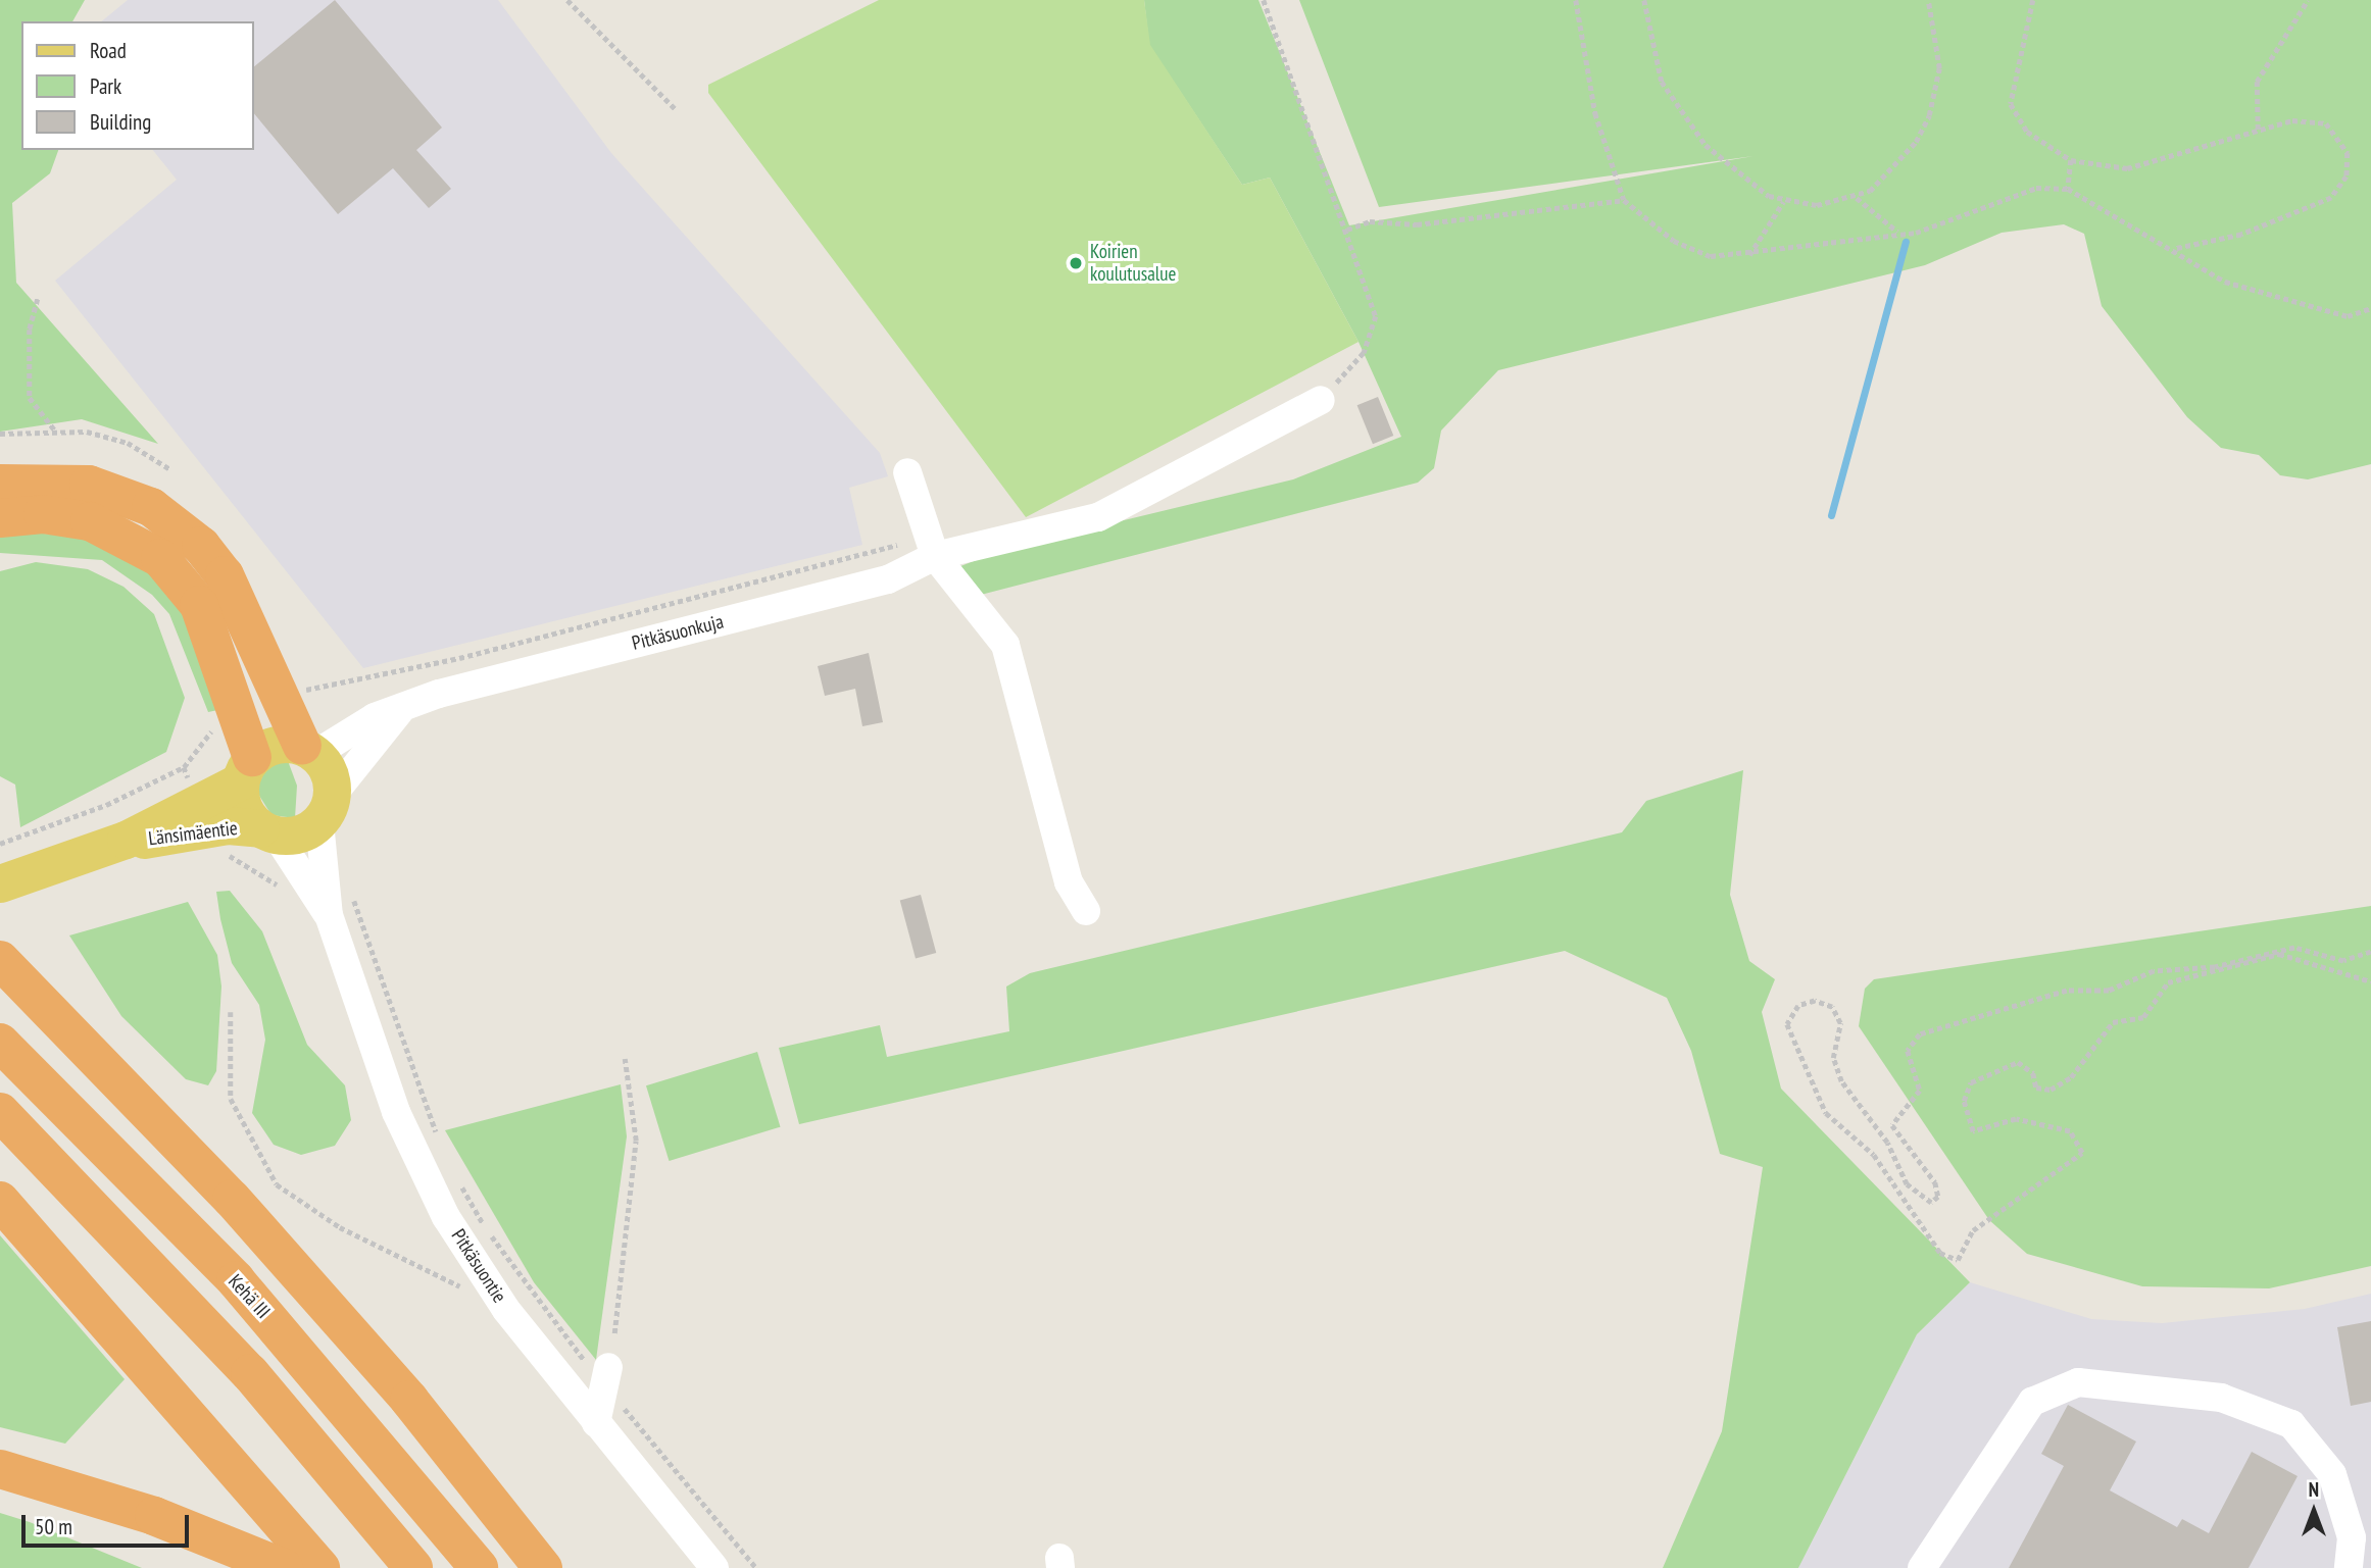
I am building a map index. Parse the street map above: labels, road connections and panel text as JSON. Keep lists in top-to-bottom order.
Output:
{
  "streets": {
    "highway": ["Kehä III"],
    "main road": ["Länsimäentie"],
    "street": ["Pitkäsuonkuja", "Pitkäsuontie"]
  },
  "crossings": [
    ["Pitkäsuonkuja", "Länsimäentie"],
    ["Pitkäsuonkuja", "Pitkäsuontie"],
    ["Länsimäentie", "Pitkäsuontie"]
  ],
  "places": ["Koirien koulutusalue"],
  "legend": ["Road", "Park", "Building"],
  "scale_bar": "50 m",
  "north": "top"
}
